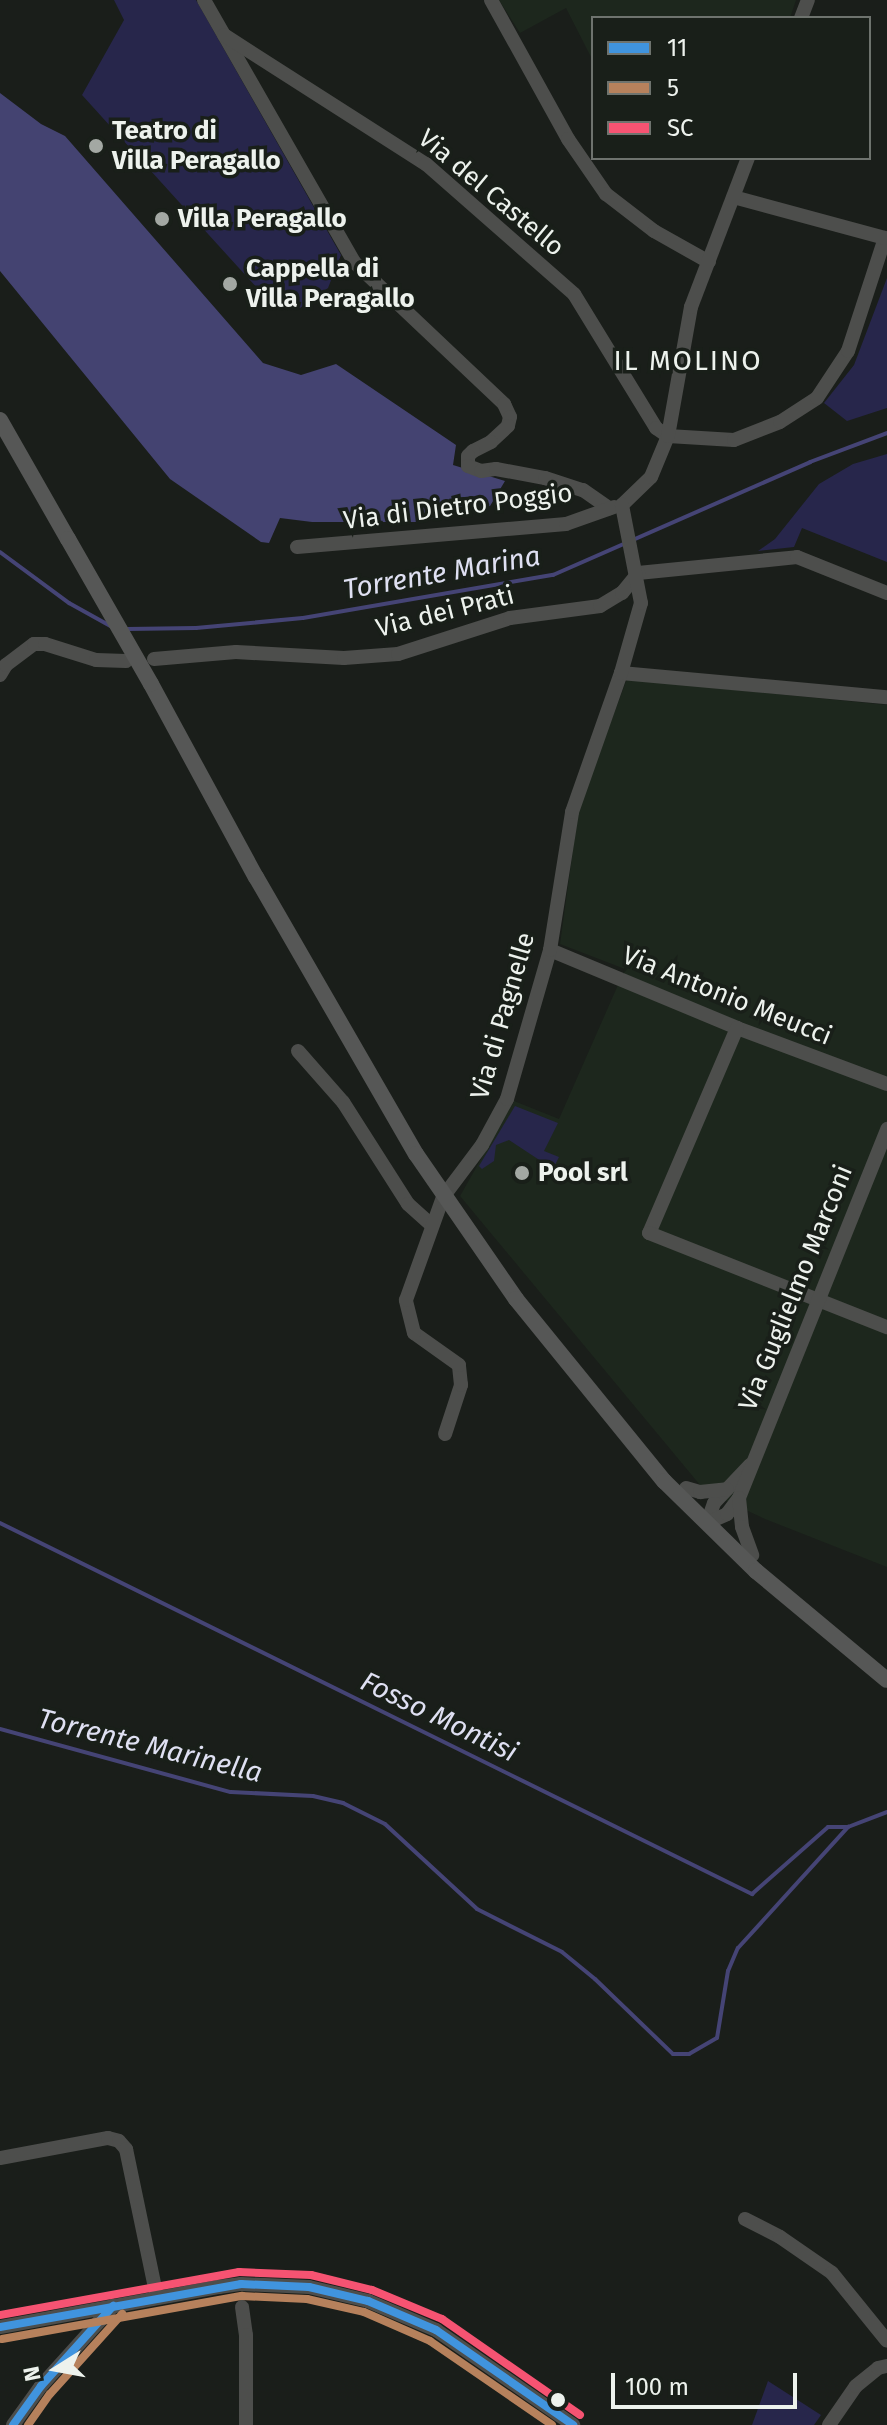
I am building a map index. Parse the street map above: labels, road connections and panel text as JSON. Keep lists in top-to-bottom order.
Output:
{
  "streets": {
    "street": [
      "Via del Castello",
      "Via di Dietro Poggio",
      "Via dei Prati",
      "Via Antonio Meucci",
      "Via di Pagnelle",
      "Via Guglielmo Marconi"
    ]
  },
  "crossings": [
    ["Via di Dietro Poggio", "Via di Pagnelle"],
    ["Via dei Prati", "Via di Pagnelle"],
    ["Via Antonio Meucci", "Via di Pagnelle"]
  ],
  "districts": ["IL MOLINO"],
  "water": ["Torrente Marina", "Fosso Montisi", "Torrente Marinella"],
  "places": [
    "Teatro di Villa Peragallo",
    "Villa Peragallo",
    "Cappella di Villa Peragallo",
    "Pool srl"
  ],
  "lines": ["transit line SC", "transit line 11", "transit line 5"],
  "legend": ["11", "5", "SC"],
  "scale_bar": "100 m",
  "north": "left"
}
